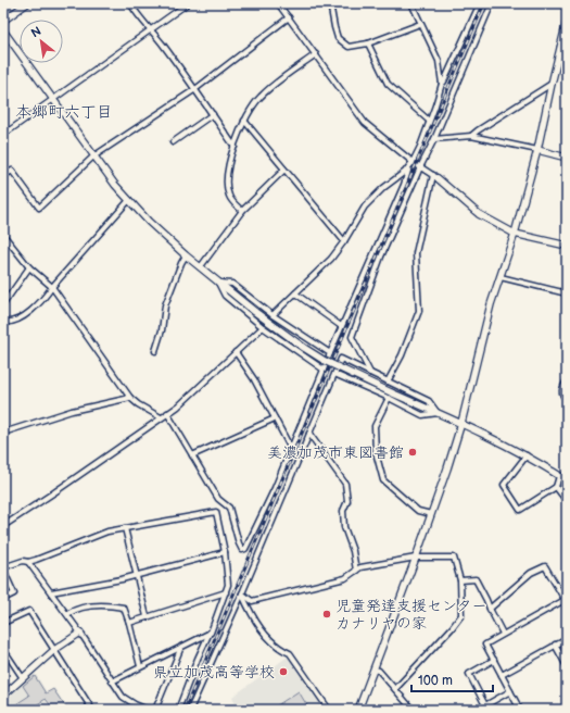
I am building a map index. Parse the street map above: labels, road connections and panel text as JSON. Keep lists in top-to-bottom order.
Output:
{
  "districts": ["本郷町六丁目"],
  "places": ["美濃加茂市東図書館", "児童発達支援センター カナリヤの家", "県立加茂高等学校"],
  "scale_bar": "100 m",
  "north": "top left"
}
